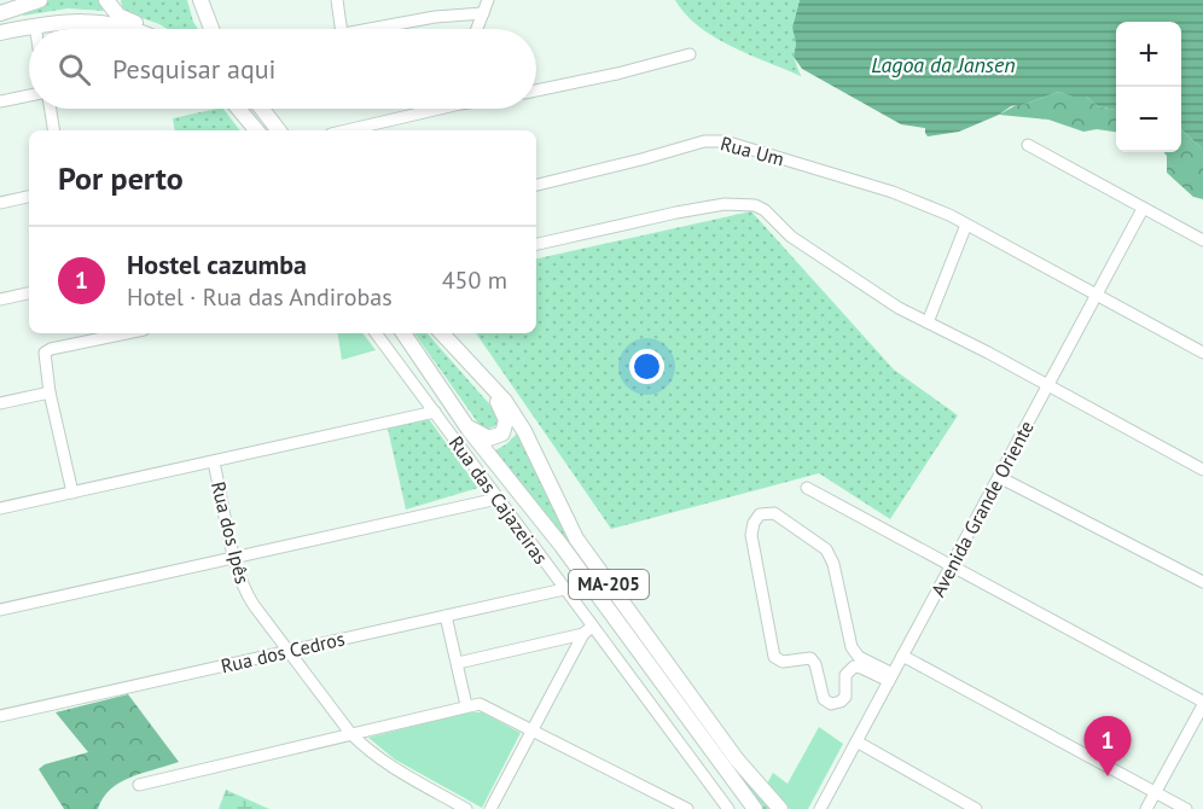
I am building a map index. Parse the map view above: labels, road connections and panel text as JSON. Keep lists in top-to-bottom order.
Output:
{
  "streets": {
    "main road": ["MA-205"],
    "street": [
      "Rua Um",
      "Rua das Cajazeiras",
      "Avenida Grande Oriente",
      "Rua dos Ipês",
      "Rua dos Cedros"
    ]
  },
  "crossings": [
    ["Rua Um", "Avenida Grande Oriente"],
    ["Rua das Cajazeiras", "Rua dos Cedros"],
    ["Rua dos Ipês", "Rua dos Cedros"]
  ],
  "water": ["Lagoa da Jansen"],
  "page": {
    "map_buttons": ["+", "−"],
    "search": "Pesquisar aqui",
    "heading": "Por perto",
    "list": [
      {
        "mark": "1",
        "name": "Hostel cazumba",
        "note": "Hotel · Rua das Andirobas",
        "value": "450 m"
      }
    ],
    "pins": "1"
  }
}
